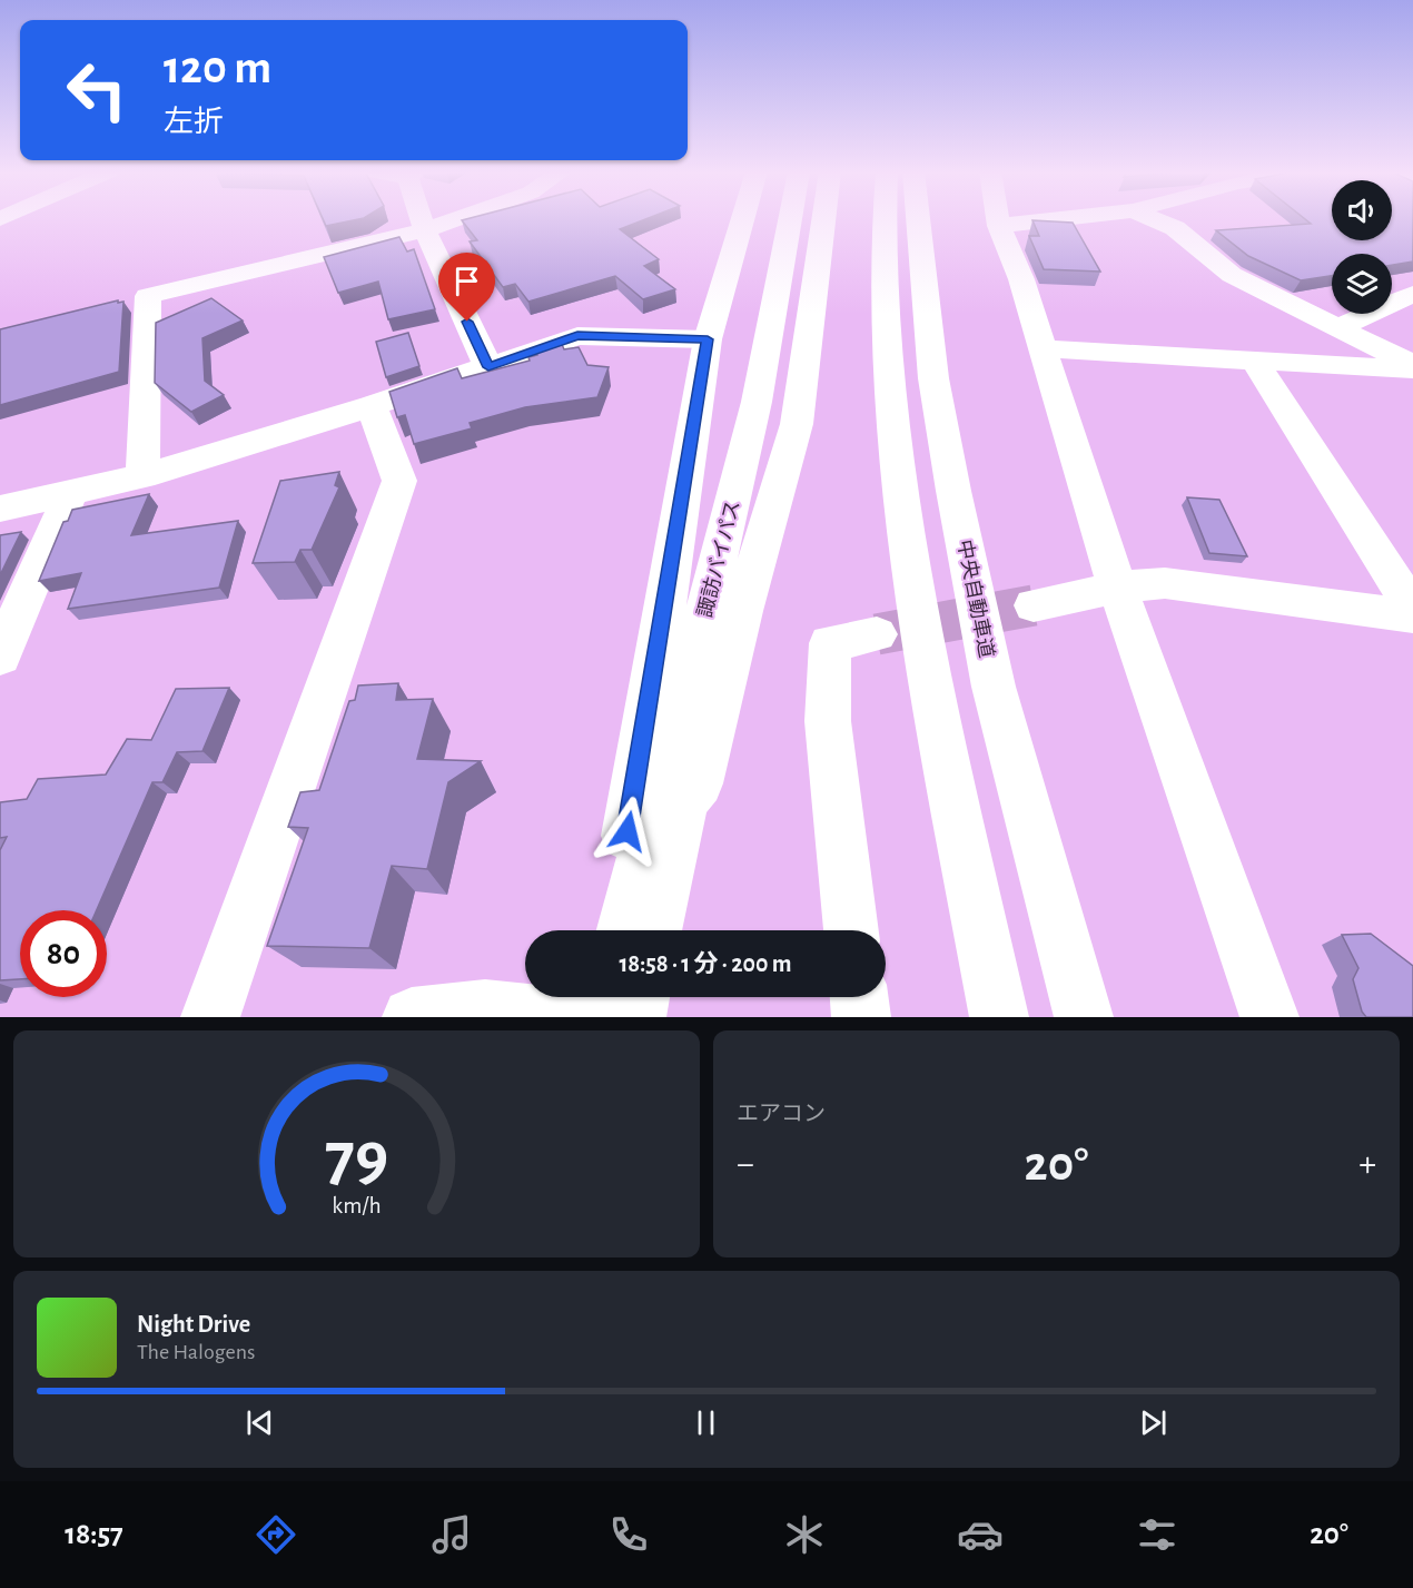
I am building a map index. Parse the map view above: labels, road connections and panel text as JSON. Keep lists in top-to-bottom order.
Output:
{
  "streets": {
    "main road": ["諏訪バイパス", "中央自動車道"]
  },
  "page": {
    "turn": ["120 m", "左折"],
    "limit": "80",
    "trip": "18:58 · 1 分 · 200 m",
    "tile": "エアコン",
    "heat": ["−", "20°", "+"],
    "song": ["Night Drive", "The Halogens"],
    "tabs": ["18:57", "20°"],
    "gauge": ["79", "km/h"]
  }
}
